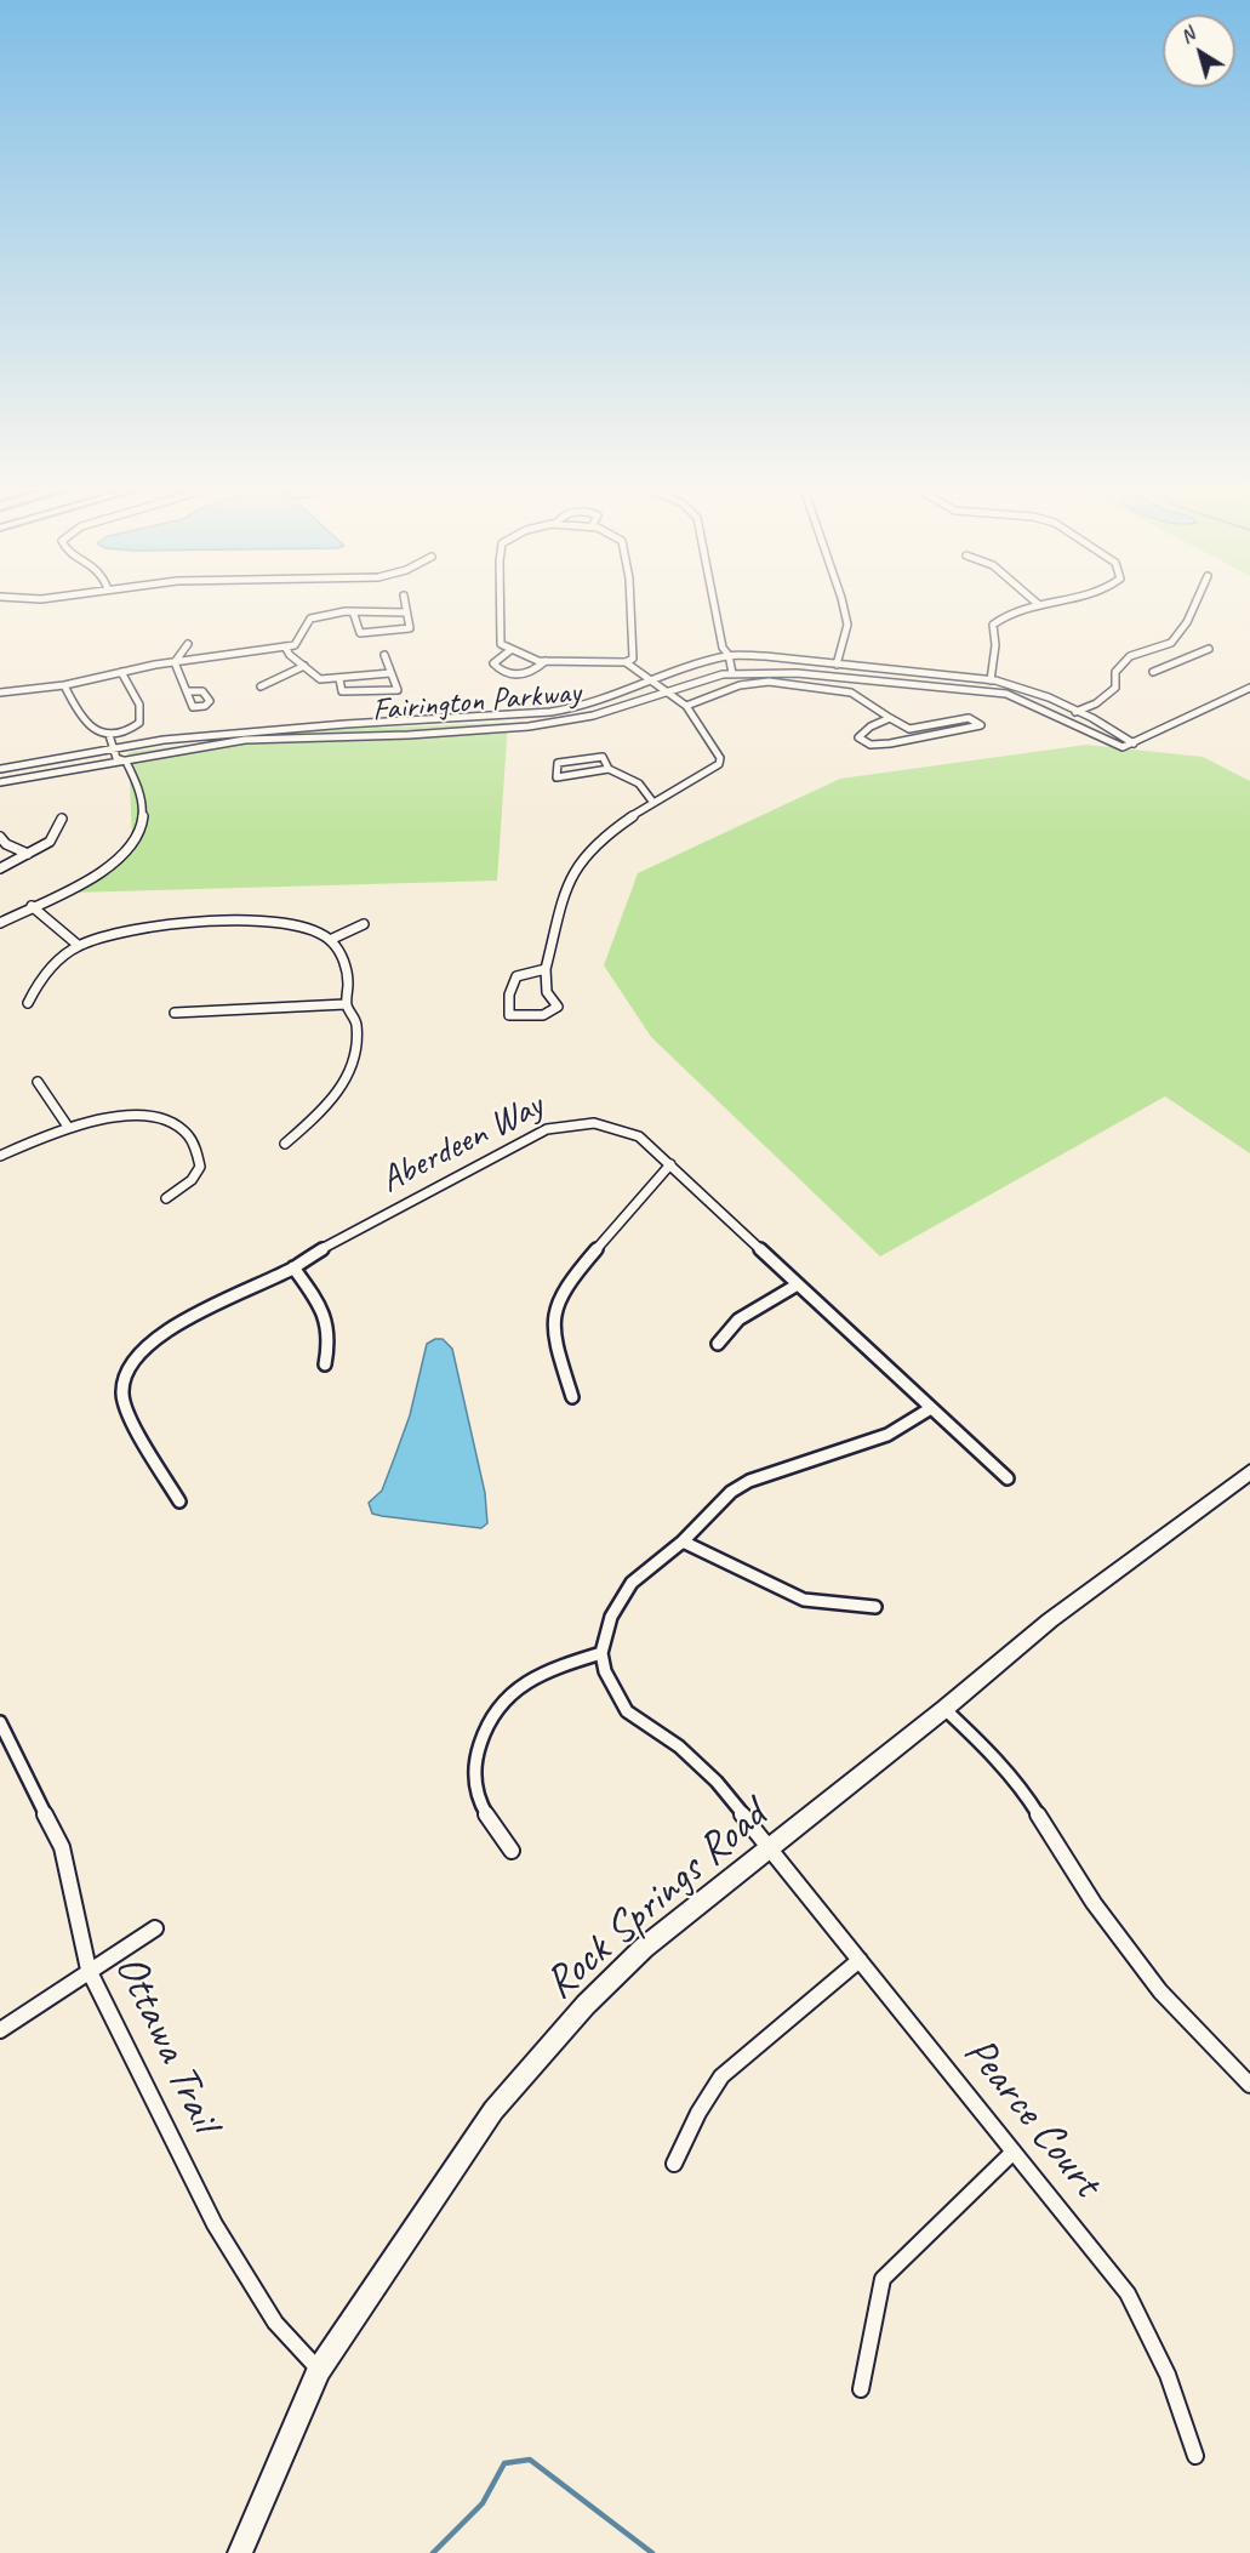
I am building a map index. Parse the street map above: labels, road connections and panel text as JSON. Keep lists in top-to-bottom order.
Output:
{
  "streets": {
    "street": [
      "Fairington Parkway",
      "Aberdeen Way",
      "Rock Springs Road",
      "Ottawa Trail",
      "Pearce Court"
    ]
  },
  "crossings": [
    ["Rock Springs Road", "Ottawa Trail"],
    ["Rock Springs Road", "Pearce Court"]
  ],
  "north": "top left"
}
